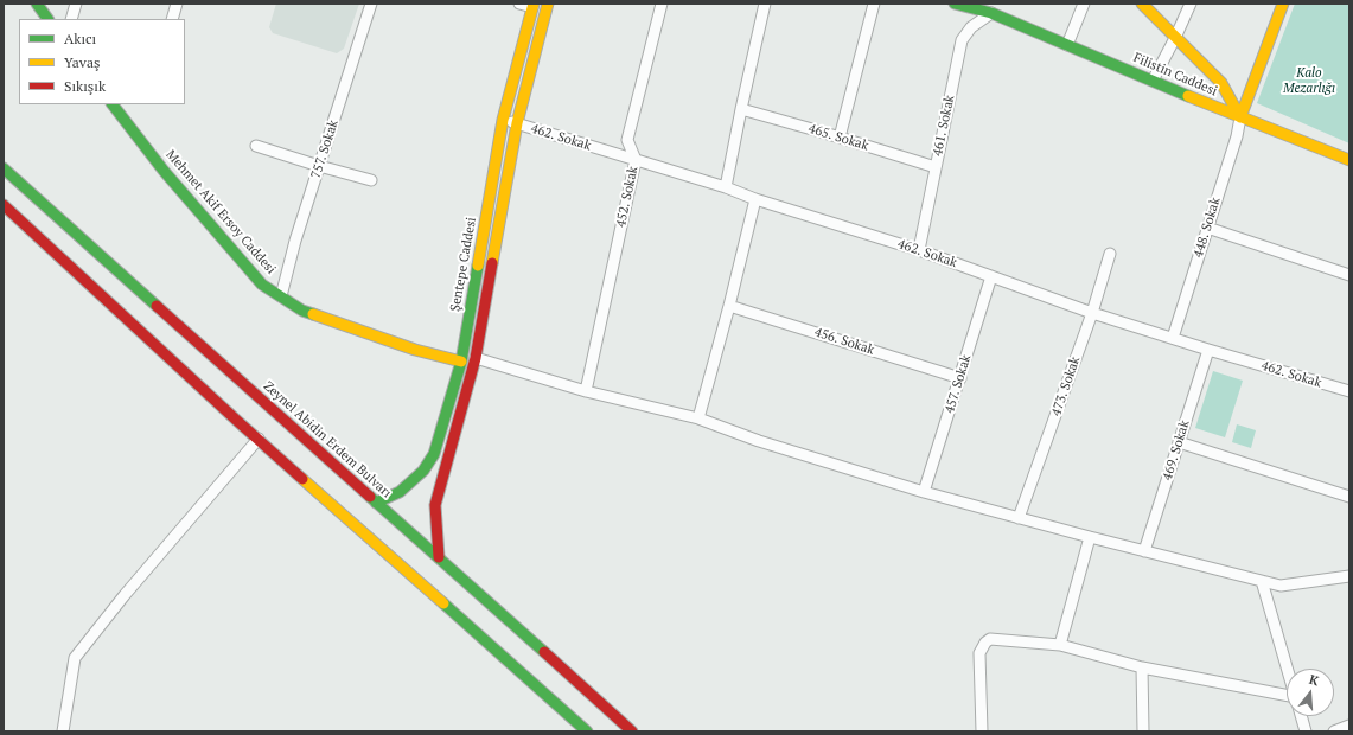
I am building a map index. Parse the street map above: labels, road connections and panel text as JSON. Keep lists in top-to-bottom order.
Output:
{
  "streets": {
    "street": [
      "Filistin Caddesi",
      "461. Sokak",
      "462. Sokak",
      "465. Sokak",
      "757. Sokak",
      "452. Sokak",
      "Mehmet Akif Ersoy Caddesi",
      "448. Sokak",
      "Şentepe Caddesi",
      "456. Sokak",
      "457. Sokak",
      "473. Sokak",
      "Zeynel Abidin Erdem Bulvarı",
      "469. Sokak"
    ]
  },
  "crossings": [
    ["Filistin Caddesi", "461. Sokak"],
    ["Filistin Caddesi", "448. Sokak"],
    ["461. Sokak", "462. Sokak"],
    ["461. Sokak", "465. Sokak"],
    ["462. Sokak", "452. Sokak"],
    ["462. Sokak", "448. Sokak"],
    ["462. Sokak", "Şentepe Caddesi"],
    ["462. Sokak", "457. Sokak"],
    ["462. Sokak", "473. Sokak"],
    ["462. Sokak", "469. Sokak"],
    ["757. Sokak", "Mehmet Akif Ersoy Caddesi"],
    ["Mehmet Akif Ersoy Caddesi", "Şentepe Caddesi"],
    ["Şentepe Caddesi", "Zeynel Abidin Erdem Bulvarı"],
    ["456. Sokak", "457. Sokak"]
  ],
  "parks": ["Kalo Mezarlığı"],
  "legend": ["Akıcı", "Yavaş", "Sıkışık"],
  "north": "top"
}
